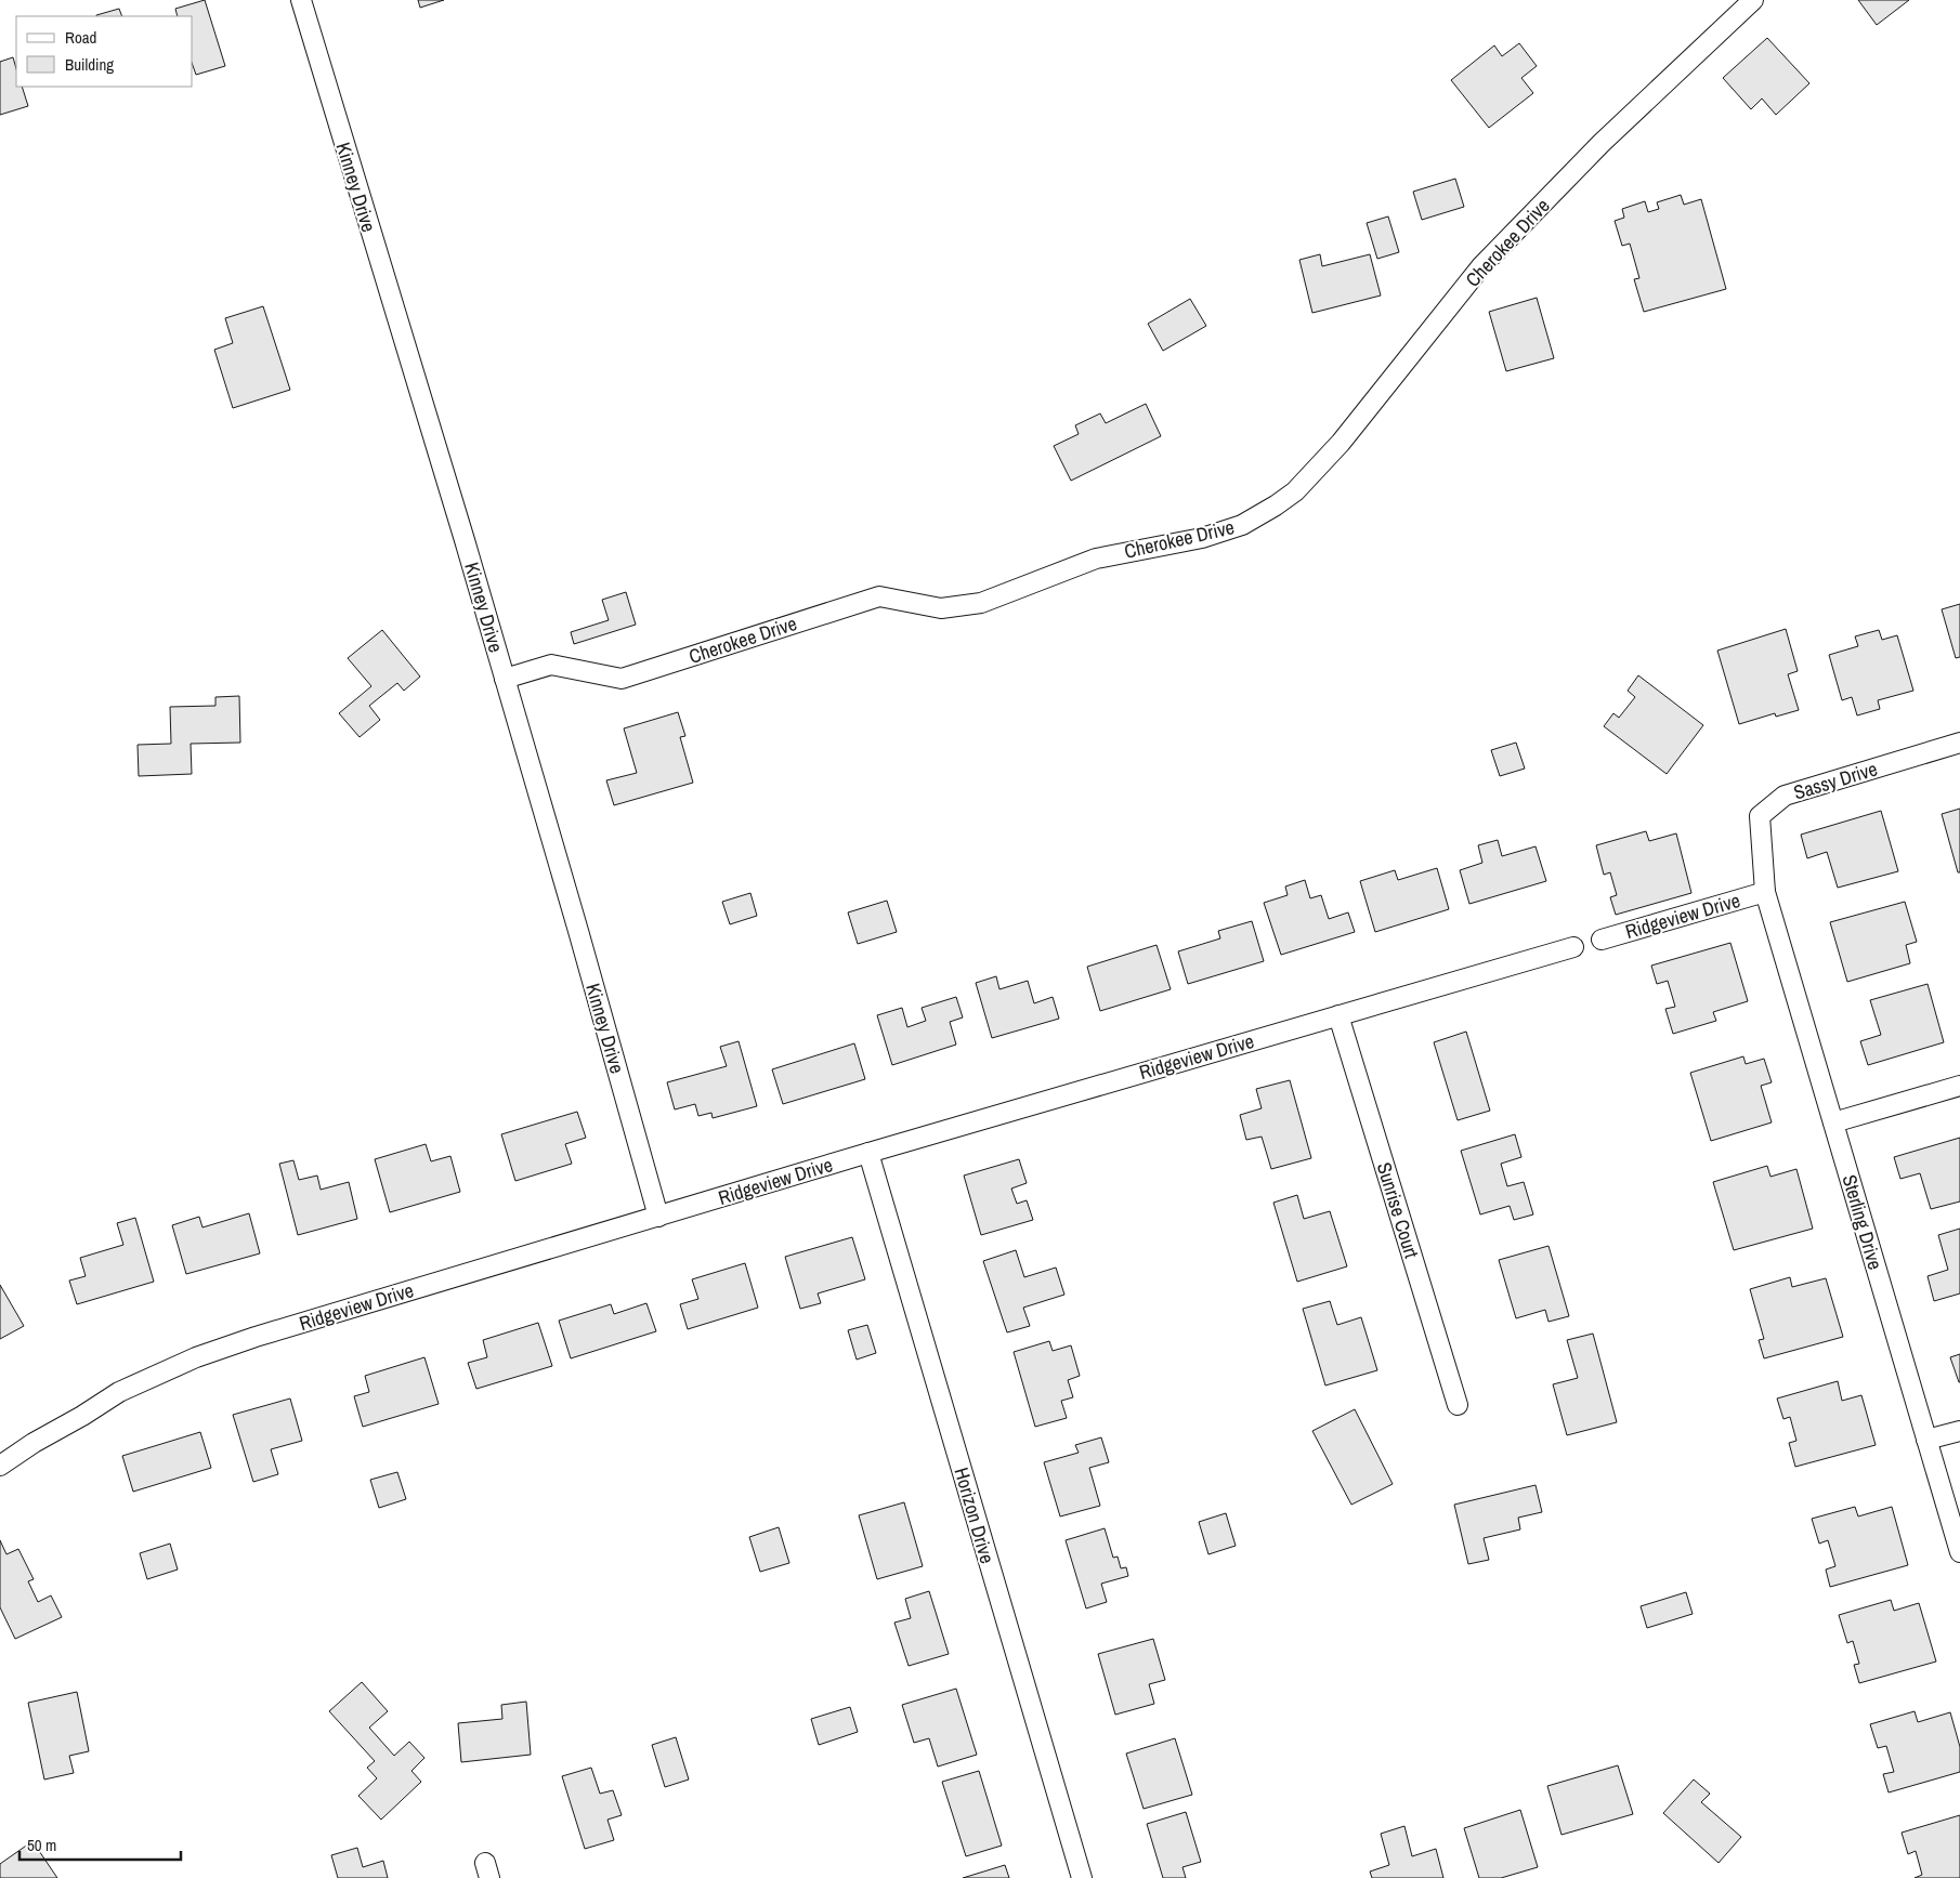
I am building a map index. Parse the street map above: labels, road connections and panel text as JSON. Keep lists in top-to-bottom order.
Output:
{
  "streets": {
    "street": [
      "Kinney Drive",
      "Cherokee Drive",
      "Sassy Drive",
      "Ridgeview Drive",
      "Sunrise Court",
      "Sterling Drive",
      "Horizon Drive"
    ]
  },
  "crossings": [
    ["Kinney Drive", "Cherokee Drive"],
    ["Kinney Drive", "Ridgeview Drive"],
    ["Sassy Drive", "Ridgeview Drive"],
    ["Sassy Drive", "Sterling Drive"],
    ["Ridgeview Drive", "Sunrise Court"],
    ["Ridgeview Drive", "Sterling Drive"],
    ["Ridgeview Drive", "Horizon Drive"]
  ],
  "legend": ["Road", "Building"],
  "scale_bar": "50 m"
}
